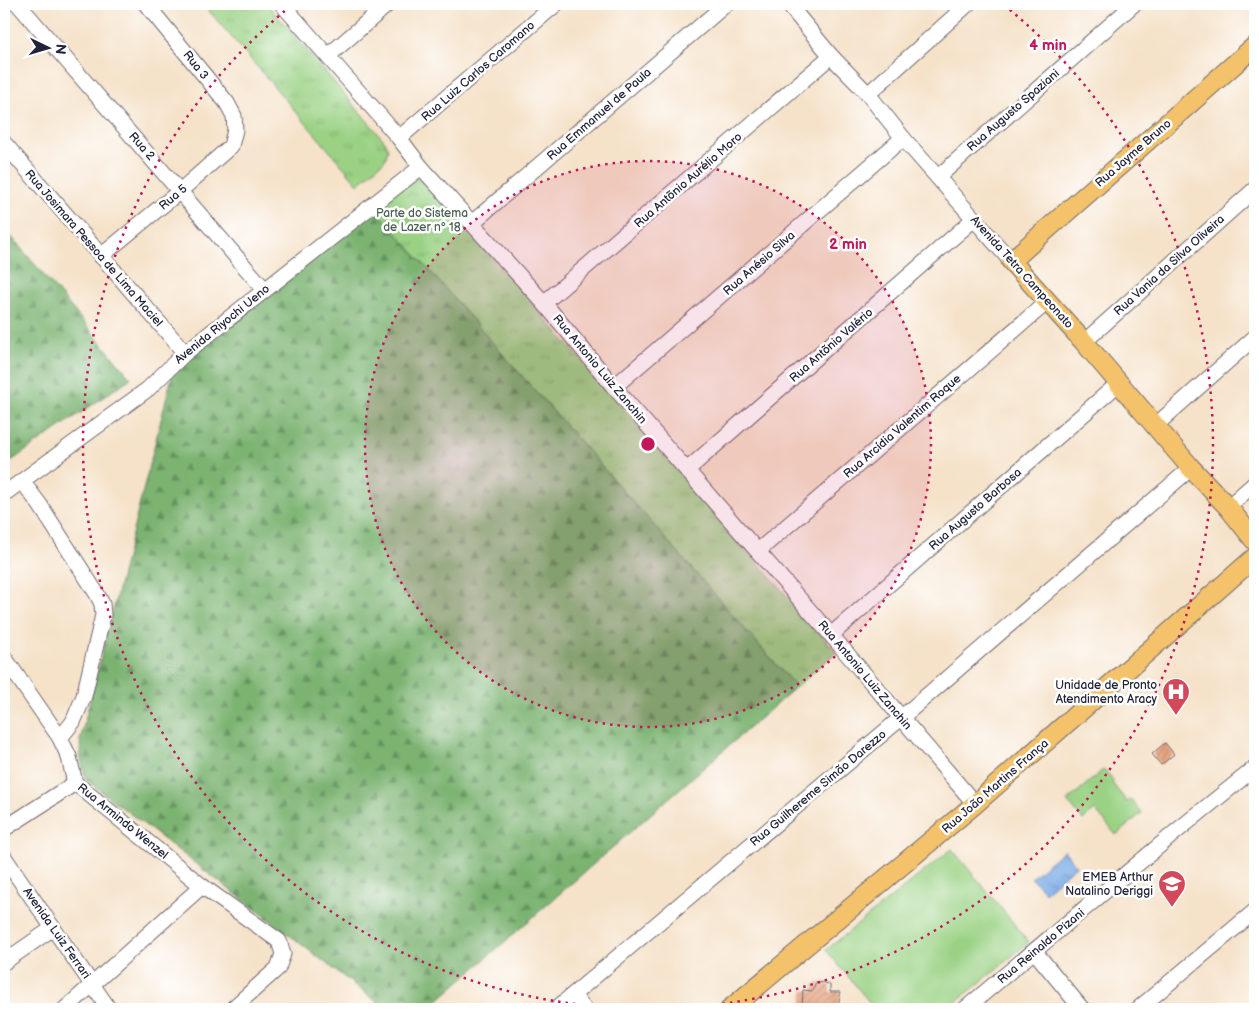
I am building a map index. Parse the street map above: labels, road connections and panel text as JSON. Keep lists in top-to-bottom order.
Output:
{
  "streets": {
    "main road": ["Rua Jayme Bruno", "Avenida Tetra Campeonato", "Rua João Martins França"],
    "street": [
      "Rua 3",
      "Rua Luiz Carlos Caromano",
      "Rua Augusto Spaziani",
      "Rua Emmanuel de Paula",
      "Rua 2",
      "Rua Antõnio Aurélio Moro",
      "Rua 5",
      "Rua Josimara Pessoa de Lima Maciel",
      "Rua Anésio Silva",
      "Rua Vania da Silva Oliveira",
      "Avenida Riyochi Ueno",
      "Rua Antõnio Valério",
      "Rua Antonio Luiz Zanchin",
      "Rua Arcídia Valentim Roque",
      "Rua Augusto Barbosa",
      "Rua Guilhereme Simão Darezzo",
      "Rua Armindo Wenzel",
      "Avenida Luiz Ferrari",
      "Rua Reinaldo Pizani"
    ]
  },
  "crossings": [
    ["Rua 3", "Rua 5"],
    ["Rua Luiz Carlos Caromano", "Rua Antonio Luiz Zanchin"],
    ["Rua Augusto Spaziani", "Avenida Tetra Campeonato"],
    ["Rua Emmanuel de Paula", "Rua Antonio Luiz Zanchin"],
    ["Rua 2", "Rua 5"],
    ["Rua 2", "Avenida Riyochi Ueno"],
    ["Rua Jayme Bruno", "Avenida Tetra Campeonato"],
    ["Rua Antõnio Aurélio Moro", "Avenida Tetra Campeonato"],
    ["Rua Antõnio Aurélio Moro", "Rua Antonio Luiz Zanchin"],
    ["Rua 5", "Rua Josimara Pessoa de Lima Maciel"],
    ["Rua Josimara Pessoa de Lima Maciel", "Avenida Riyochi Ueno"],
    ["Rua Anésio Silva", "Avenida Tetra Campeonato"],
    ["Rua Anésio Silva", "Rua Antonio Luiz Zanchin"],
    ["Rua Vania da Silva Oliveira", "Avenida Tetra Campeonato"],
    ["Avenida Tetra Campeonato", "Rua Antõnio Valério"],
    ["Avenida Tetra Campeonato", "Rua Arcídia Valentim Roque"],
    ["Avenida Tetra Campeonato", "Rua Augusto Barbosa"],
    ["Avenida Tetra Campeonato", "Rua Guilhereme Simão Darezzo"],
    ["Avenida Riyochi Ueno", "Rua Antonio Luiz Zanchin"],
    ["Rua Antõnio Valério", "Rua Antonio Luiz Zanchin"],
    ["Rua Antonio Luiz Zanchin", "Rua Arcídia Valentim Roque"],
    ["Rua Antonio Luiz Zanchin", "Rua Augusto Barbosa"],
    ["Rua Antonio Luiz Zanchin", "Rua João Martins França"],
    ["Rua Antonio Luiz Zanchin", "Rua Guilhereme Simão Darezzo"]
  ],
  "parks": ["Parte do Sistema de Lazer nº 18"],
  "places": {
    "hospital": ["Unidade de Pronto Atendimento Aracy"],
    "school or university": ["EMEB Arthur Natalino Deriggi"]
  },
  "north": "right",
  "rings": ["4 min", "2 min"]
}
